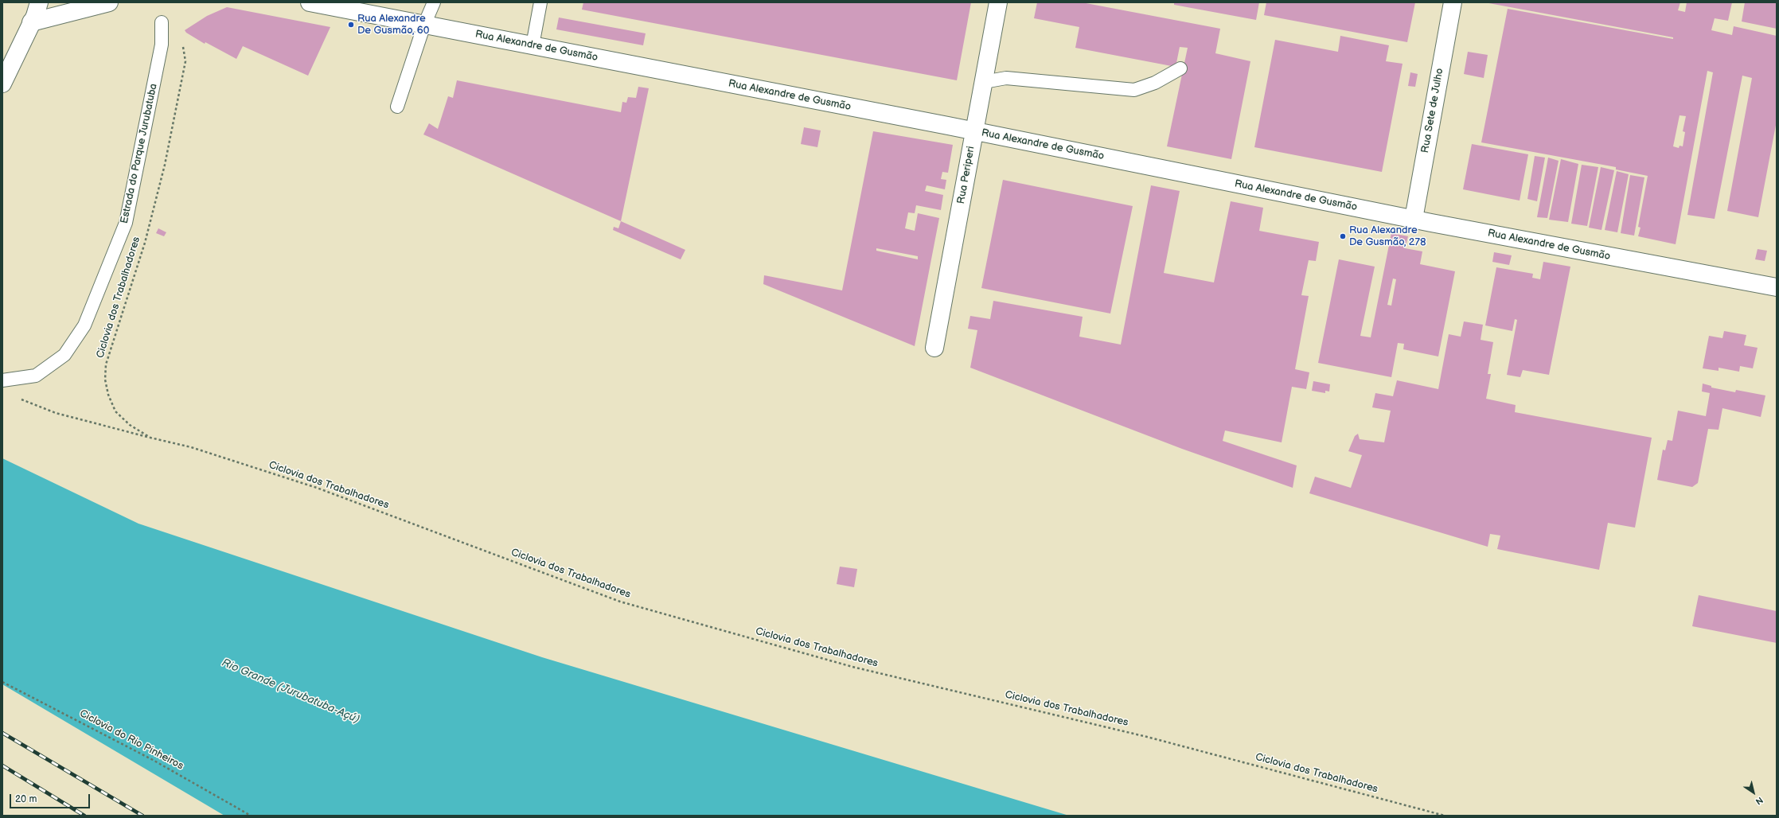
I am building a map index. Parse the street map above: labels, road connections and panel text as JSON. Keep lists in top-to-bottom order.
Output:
{
  "streets": {
    "street": ["Rua Alexandre de Gusmão", "Rua Sete de Julho", "Rua Periperi"],
    "lane": ["Estrada do Parque Jurubatuba"],
    "path": ["Ciclovia dos Trabalhadores", "Ciclovia do Rio Pinheiros"]
  },
  "crossings": [
    ["Rua Alexandre de Gusmão", "Rua Sete de Julho"],
    ["Rua Alexandre de Gusmão", "Rua Periperi"]
  ],
  "water": ["Rio Grande (Jurubatuba-Açú)"],
  "places": ["Rua Alexandre De Gusmão, 60", "Rua Alexandre De Gusmão, 278"],
  "scale_bar": "20 m",
  "north": "bottom right"
}
